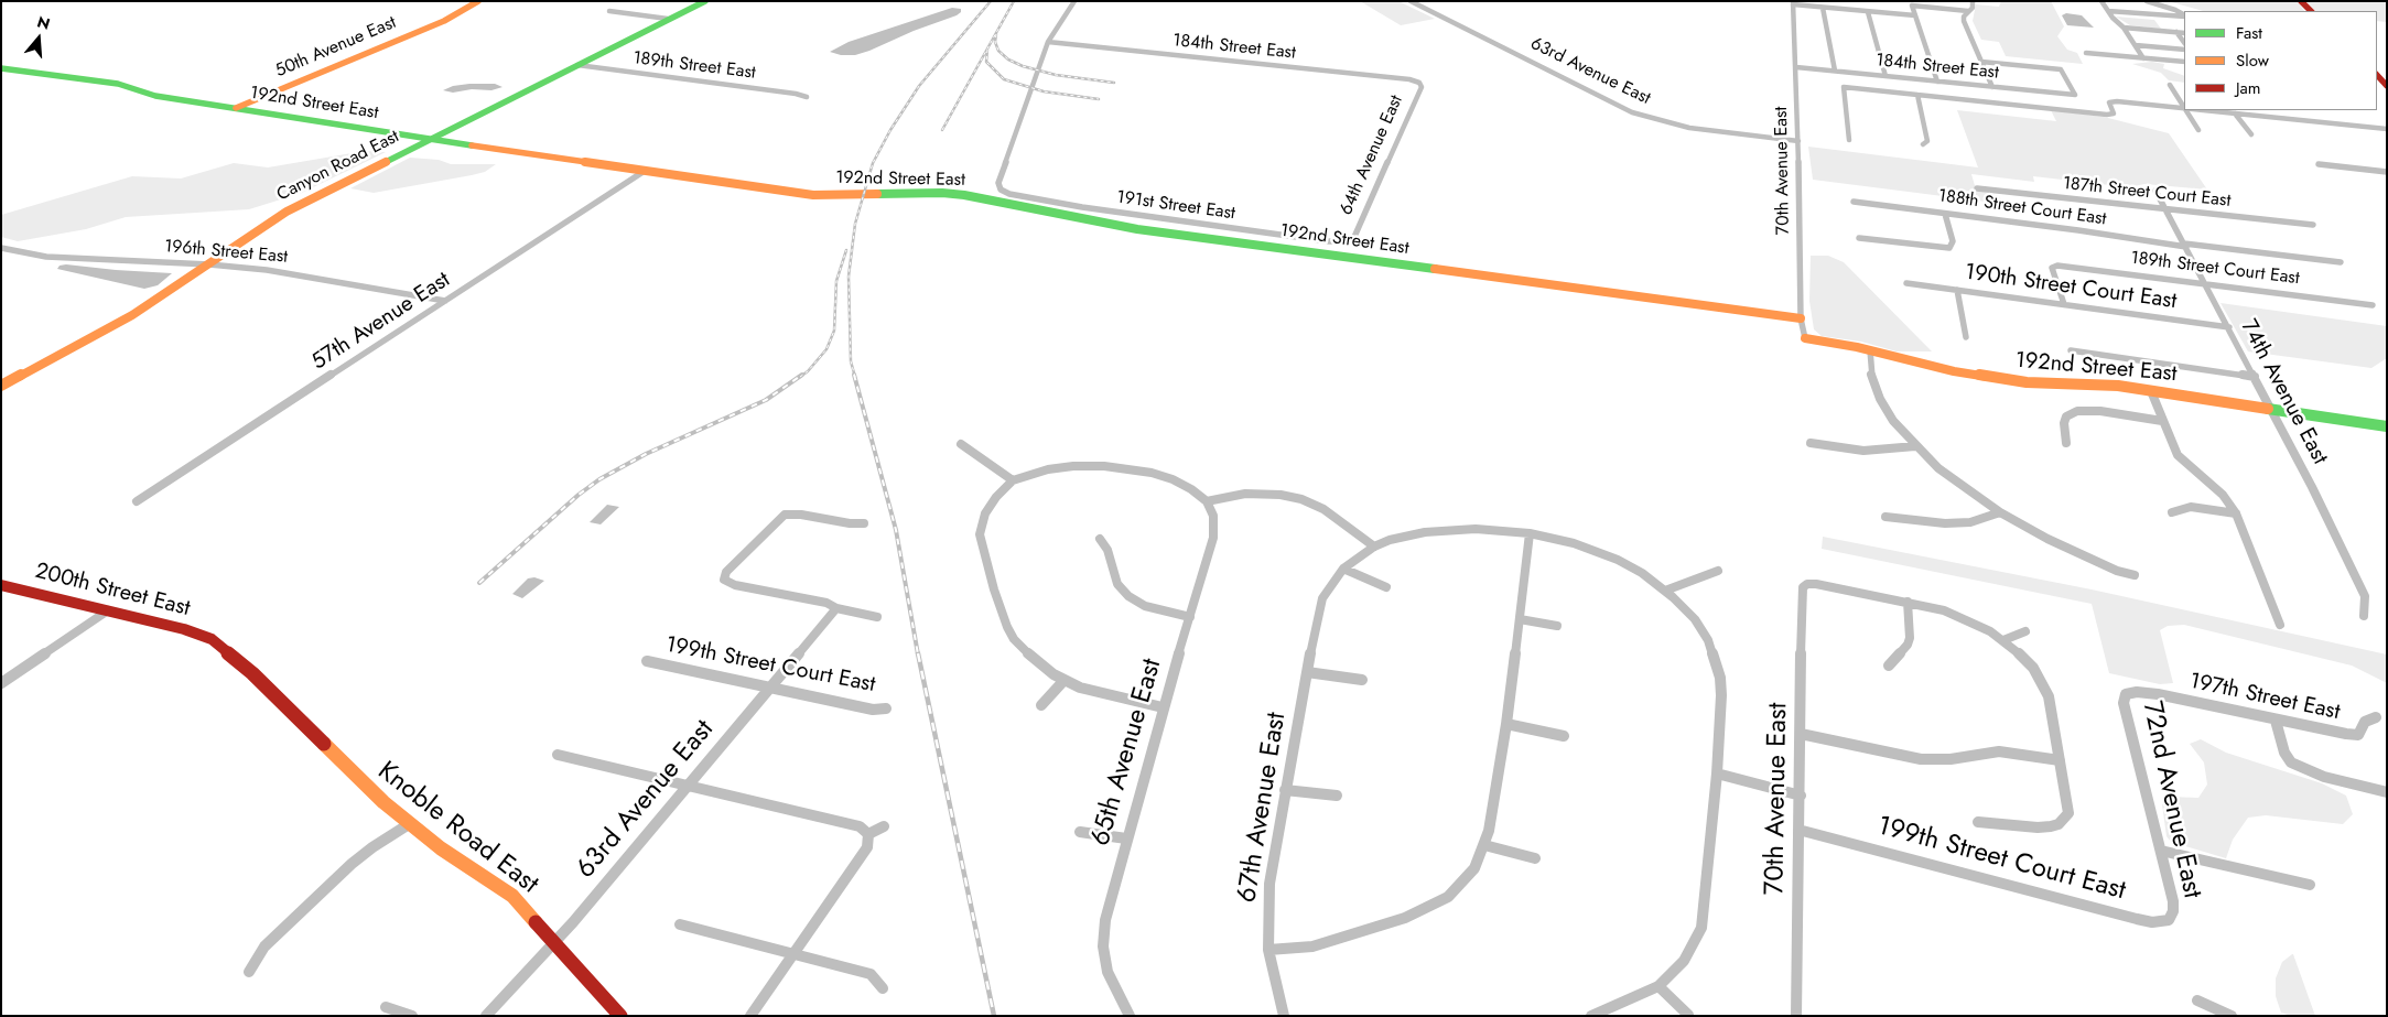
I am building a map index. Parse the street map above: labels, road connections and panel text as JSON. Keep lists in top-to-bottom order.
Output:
{
  "streets": {
    "street": [
      "50th Avenue East",
      "184th Street East",
      "189th Street East",
      "63rd Avenue East",
      "192nd Street East",
      "64th Avenue East",
      "Canyon Road East",
      "70th Avenue East",
      "187th Street Court East",
      "191st Street East",
      "188th Street Court East",
      "196th Street East",
      "189th Street Court East",
      "190th Street Court East",
      "57th Avenue East",
      "74th Avenue East",
      "200th Street East",
      "199th Street Court East",
      "197th Street East",
      "65th Avenue East",
      "72nd Avenue East",
      "67th Avenue East",
      "Knoble Road East"
    ]
  },
  "crossings": [
    ["50th Avenue East", "192nd Street East"],
    ["184th Street East", "64th Avenue East"],
    ["184th Street East", "70th Avenue East"],
    ["184th Street East", "191st Street East"],
    ["189th Street East", "Canyon Road East"],
    ["63rd Avenue East", "70th Avenue East"],
    ["63rd Avenue East", "199th Street Court East"],
    ["63rd Avenue East", "Knoble Road East"],
    ["192nd Street East", "Canyon Road East"],
    ["192nd Street East", "70th Avenue East"],
    ["192nd Street East", "57th Avenue East"],
    ["192nd Street East", "74th Avenue East"],
    ["64th Avenue East", "191st Street East"],
    ["Canyon Road East", "196th Street East"],
    ["70th Avenue East", "199th Street Court East"],
    ["187th Street Court East", "74th Avenue East"],
    ["188th Street Court East", "74th Avenue East"],
    ["196th Street East", "57th Avenue East"],
    ["189th Street Court East", "190th Street Court East"],
    ["189th Street Court East", "74th Avenue East"],
    ["190th Street Court East", "74th Avenue East"],
    ["200th Street East", "Knoble Road East"],
    ["199th Street Court East", "72nd Avenue East"],
    ["197th Street East", "72nd Avenue East"]
  ],
  "legend": ["Fast", "Slow", "Jam"],
  "north": "top"
}
